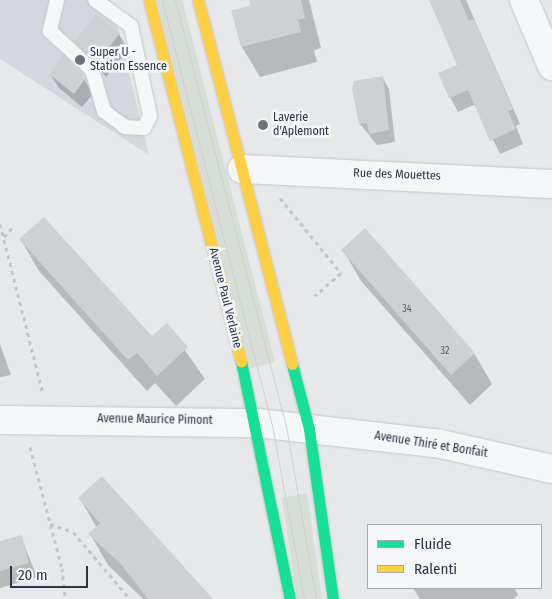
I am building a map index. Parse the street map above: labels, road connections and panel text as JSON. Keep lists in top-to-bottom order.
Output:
{
  "streets": {
    "street": [
      "Rue des Mouettes",
      "Avenue Paul Verlaine",
      "Avenue Maurice Pimont",
      "Avenue Thiré et Bonfait"
    ]
  },
  "crossings": [
    ["Avenue Paul Verlaine", "Avenue Maurice Pimont"],
    ["Avenue Maurice Pimont", "Avenue Thiré et Bonfait"]
  ],
  "places": ["Super U - Station Essence", "Laverie d'Aplemont"],
  "house_numbers": ["34", "32"],
  "legend": ["Fluide", "Ralenti"],
  "scale_bar": "20 m"
}
